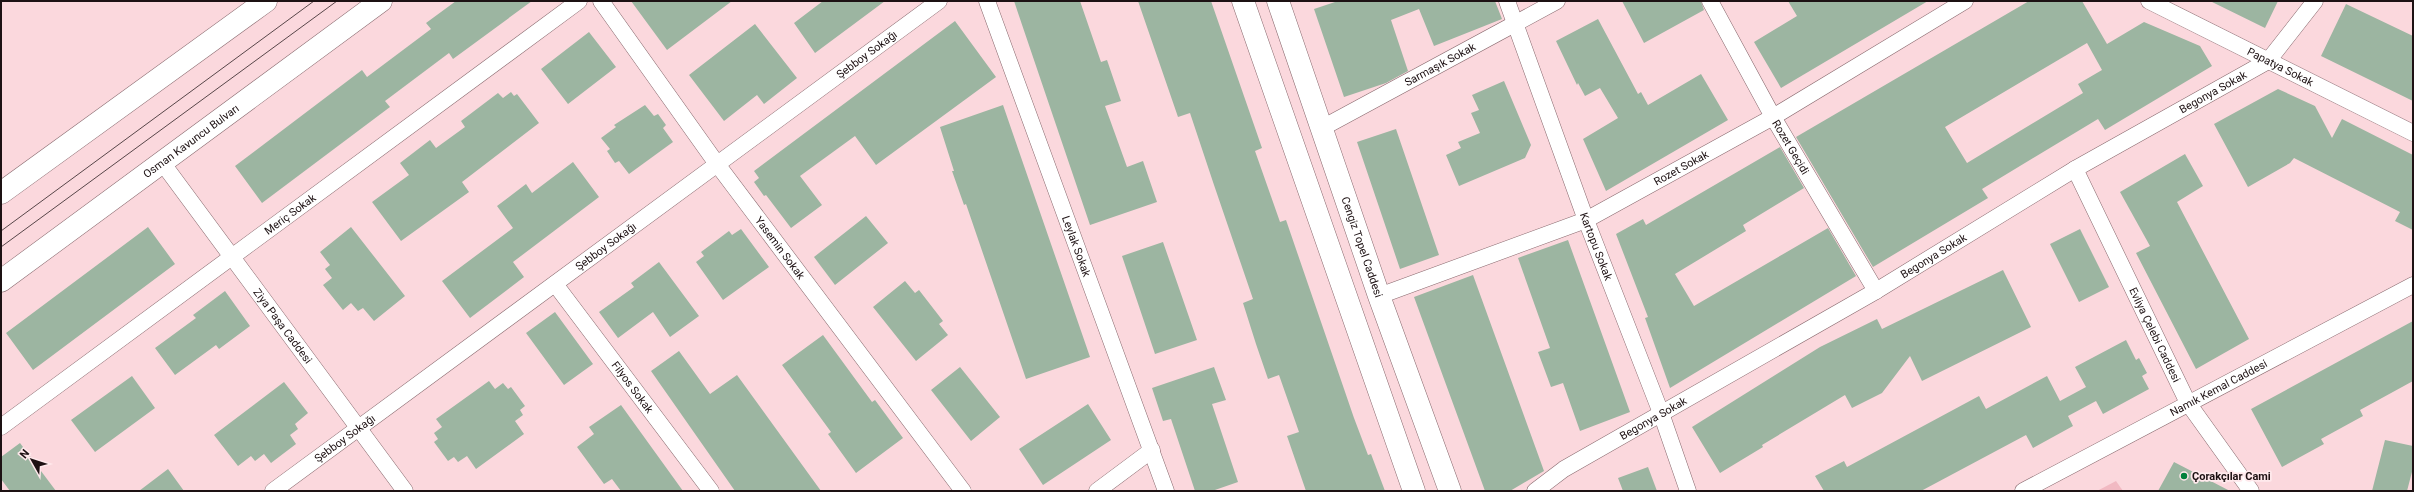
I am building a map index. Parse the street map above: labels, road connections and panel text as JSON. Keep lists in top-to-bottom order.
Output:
{
  "streets": {
    "main road": ["Osman Kavuncu Bulvarı", "Cengiz Topel Caddesi"],
    "street": [
      "Şebboy Sokağı",
      "Sarmaşık Sokak",
      "Papatya Sokak",
      "Begonya Sokak",
      "Rozet Geçidi",
      "Rozet Sokak",
      "Meriç Sokak",
      "Leylak Sokak",
      "Kartopu Sokak",
      "Yasemin Sokak",
      "Ziya Paşa Caddesi",
      "Evliya Çelebi Caddesi",
      "Filyos Sokak",
      "Namık Kemal Caddesi"
    ]
  },
  "crossings": [
    ["Şebboy Sokağı", "Yasemin Sokak"],
    ["Şebboy Sokağı", "Ziya Paşa Caddesi"],
    ["Şebboy Sokağı", "Filyos Sokak"],
    ["Sarmaşık Sokak", "Kartopu Sokak"],
    ["Sarmaşık Sokak", "Cengiz Topel Caddesi"],
    ["Papatya Sokak", "Begonya Sokak"],
    ["Begonya Sokak", "Rozet Geçidi"],
    ["Begonya Sokak", "Kartopu Sokak"],
    ["Begonya Sokak", "Evliya Çelebi Caddesi"],
    ["Osman Kavuncu Bulvarı", "Ziya Paşa Caddesi"],
    ["Rozet Geçidi", "Rozet Sokak"],
    ["Rozet Sokak", "Kartopu Sokak"],
    ["Rozet Sokak", "Cengiz Topel Caddesi"],
    ["Meriç Sokak", "Ziya Paşa Caddesi"],
    ["Evliya Çelebi Caddesi", "Namık Kemal Caddesi"]
  ],
  "places": ["Çorakçılar Cami"],
  "north": "top left"
}
